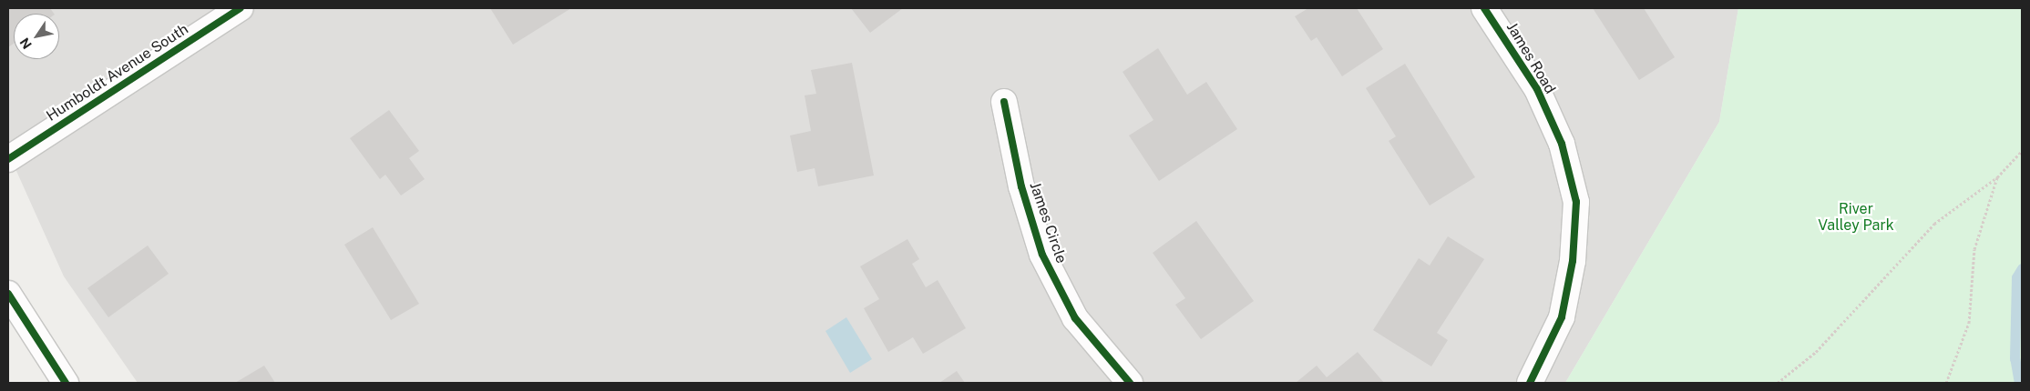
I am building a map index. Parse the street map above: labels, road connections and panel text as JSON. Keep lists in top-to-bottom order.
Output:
{
  "streets": {
    "street": ["James Road", "Humboldt Avenue South", "James Circle"]
  },
  "parks": ["River Valley Park"],
  "north": "bottom left"
}
